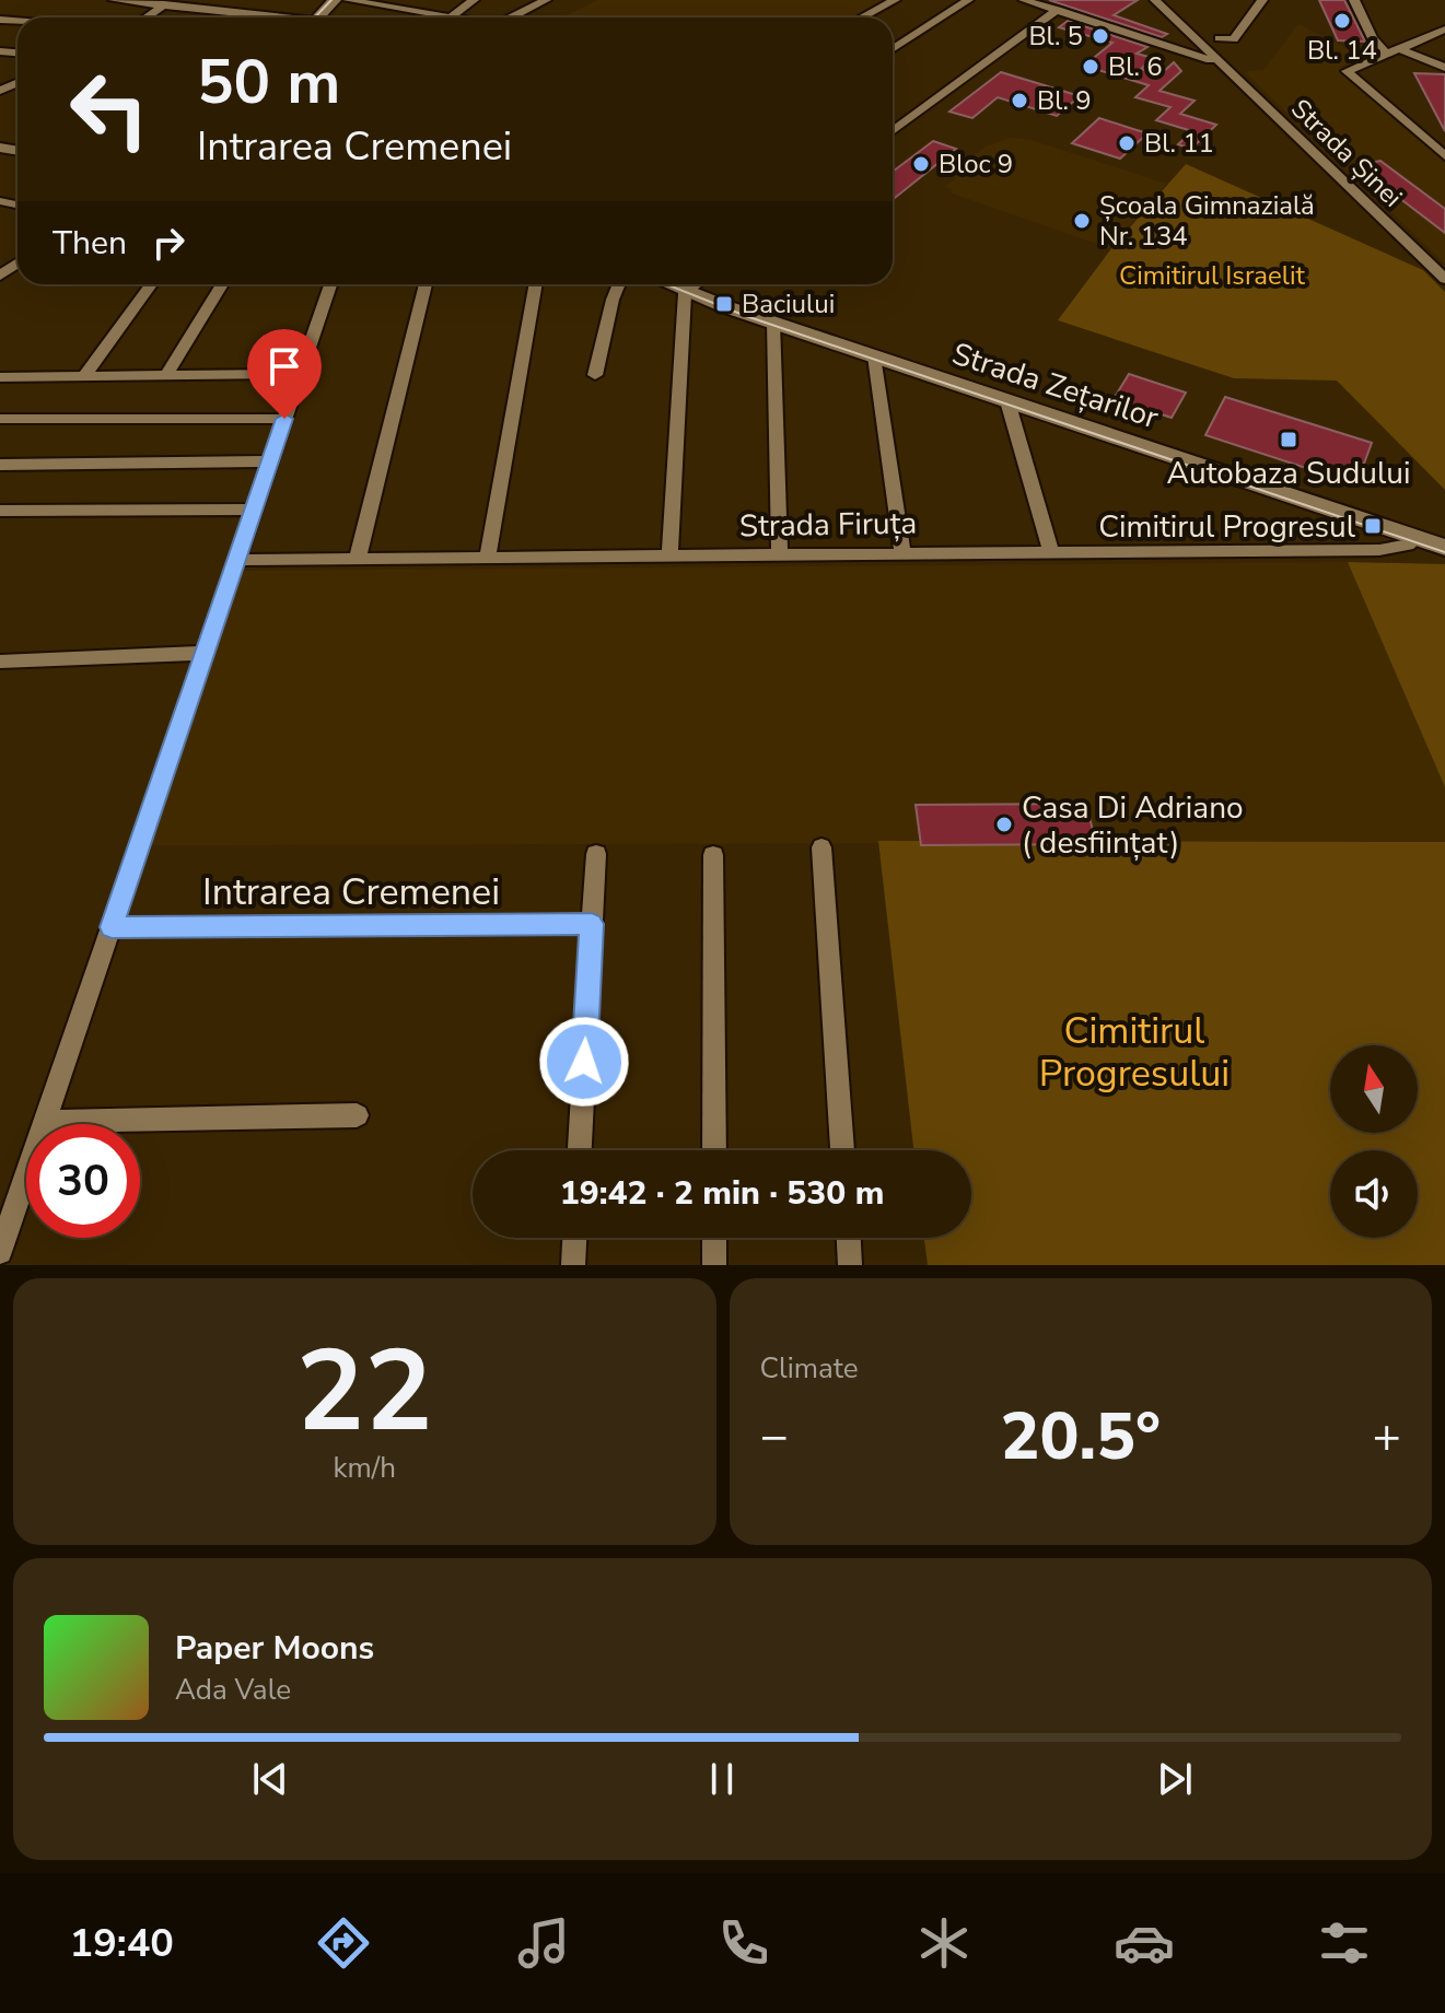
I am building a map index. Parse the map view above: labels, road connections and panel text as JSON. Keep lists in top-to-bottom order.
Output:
{
  "streets": {
    "main road": ["Strada Zețarilor"],
    "street": ["Strada Șinei", "Strada Firuța", "Intrarea Cremenei"]
  },
  "crossings": [
    ["Strada Zețarilor", "Strada Firuța"]
  ],
  "parks": ["Cimitirul Israelit", "Cimitirul Progresului"],
  "places": {
    "other": [
      "Bl. 14",
      "Bl. 5",
      "Bl. 6",
      "Bl. 9",
      "Bl. 11",
      "Bloc 9",
      "Școala Gimnazială Nr. 134",
      "Casa Di Adriano ( desființat)"
    ],
    "transit": ["Baciului", "Autobaza Sudului", "Cimitirul Progresul"]
  },
  "north": "top",
  "page": {
    "turn": ["50 m", "Intrarea Cremenei"],
    "then": "Then",
    "limit": "30",
    "trip": "19:42 · 2 min · 530 m",
    "tile": [
      ["22", "km/h"],
      "Climate"
    ],
    "heat": ["−", "20.5°", "+"],
    "song": ["Paper Moons", "Ada Vale"],
    "tabs": "19:40"
  }
}
